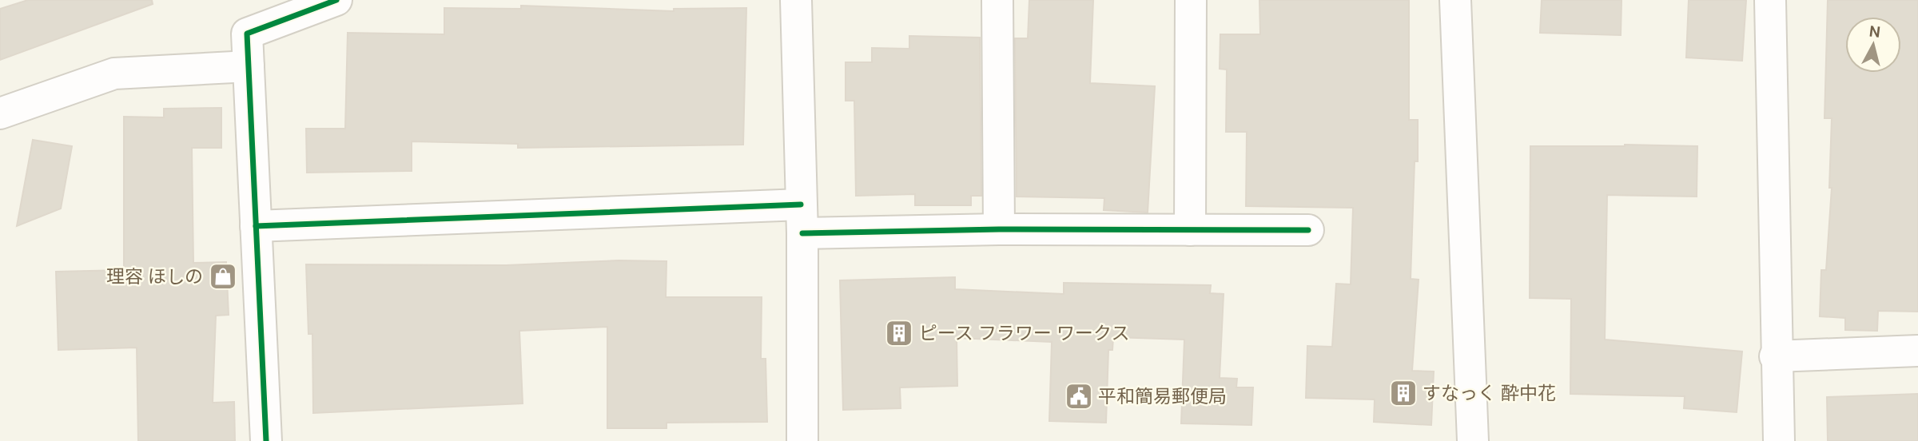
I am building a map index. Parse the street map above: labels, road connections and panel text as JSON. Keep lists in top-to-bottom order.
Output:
{
  "places": {
    "shop": ["理容 ほしの"],
    "building": ["ピース フラワー ワークス", "すなっく 酔中花"],
    "public building": ["平和簡易郵便局"]
  },
  "north": "top"
}
